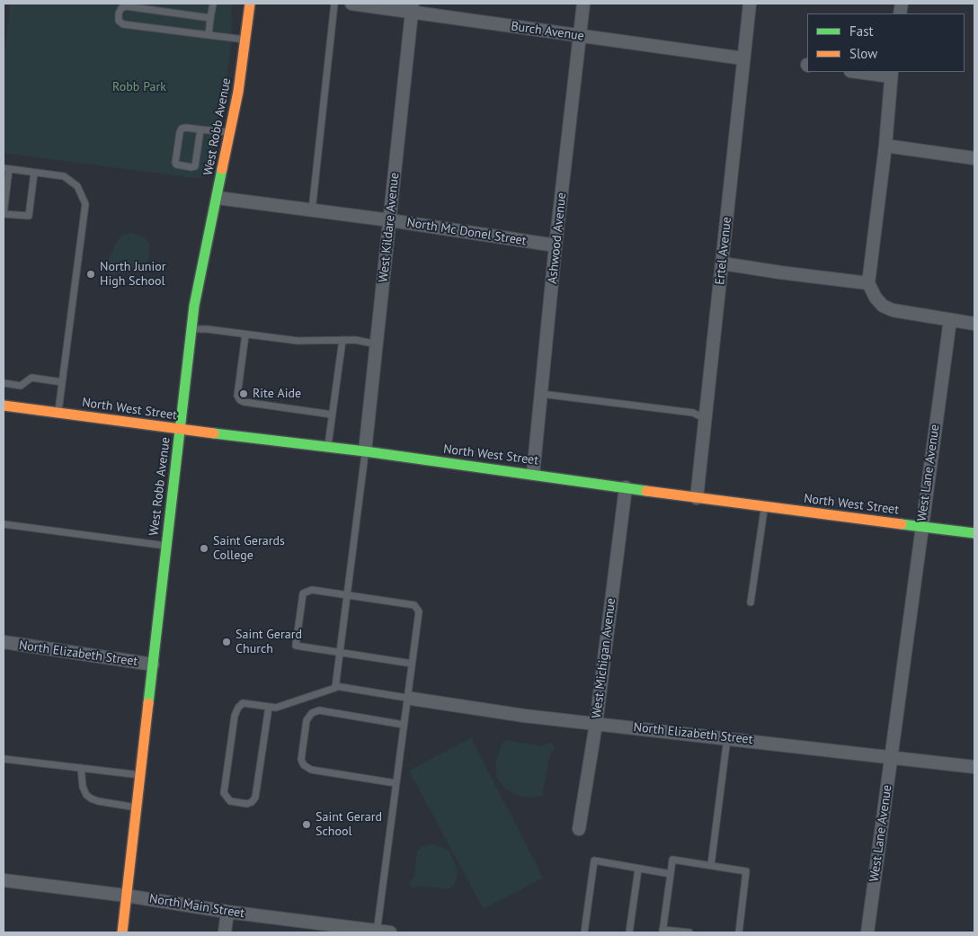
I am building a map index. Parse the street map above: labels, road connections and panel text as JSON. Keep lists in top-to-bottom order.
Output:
{
  "streets": {
    "main road": ["West Robb Avenue", "North West Street"],
    "street": [
      "Burch Avenue",
      "West Kildare Avenue",
      "North Mc Donel Street",
      "Ashwood Avenue",
      "Ertel Avenue",
      "West Lane Avenue",
      "North Elizabeth Street",
      "West Michigan Avenue",
      "North Main Street"
    ]
  },
  "crossings": [
    ["Burch Avenue", "West Kildare Avenue"],
    ["Burch Avenue", "Ashwood Avenue"],
    ["Burch Avenue", "Ertel Avenue"],
    ["West Robb Avenue", "North Mc Donel Street"],
    ["West Robb Avenue", "North West Street"],
    ["West Robb Avenue", "North Elizabeth Street"],
    ["West Robb Avenue", "North Main Street"],
    ["West Kildare Avenue", "North Mc Donel Street"],
    ["West Kildare Avenue", "North West Street"],
    ["North Mc Donel Street", "Ashwood Avenue"],
    ["Ashwood Avenue", "North West Street"],
    ["Ertel Avenue", "North West Street"],
    ["North West Street", "West Lane Avenue"],
    ["North West Street", "West Michigan Avenue"],
    ["West Lane Avenue", "North Elizabeth Street"],
    ["North Elizabeth Street", "West Michigan Avenue"]
  ],
  "parks": ["Robb Park"],
  "places": [
    "North Junior High School",
    "Rite Aide",
    "Saint Gerards College",
    "Saint Gerard Church",
    "Saint Gerard School"
  ],
  "legend": ["Fast", "Slow"]
}
